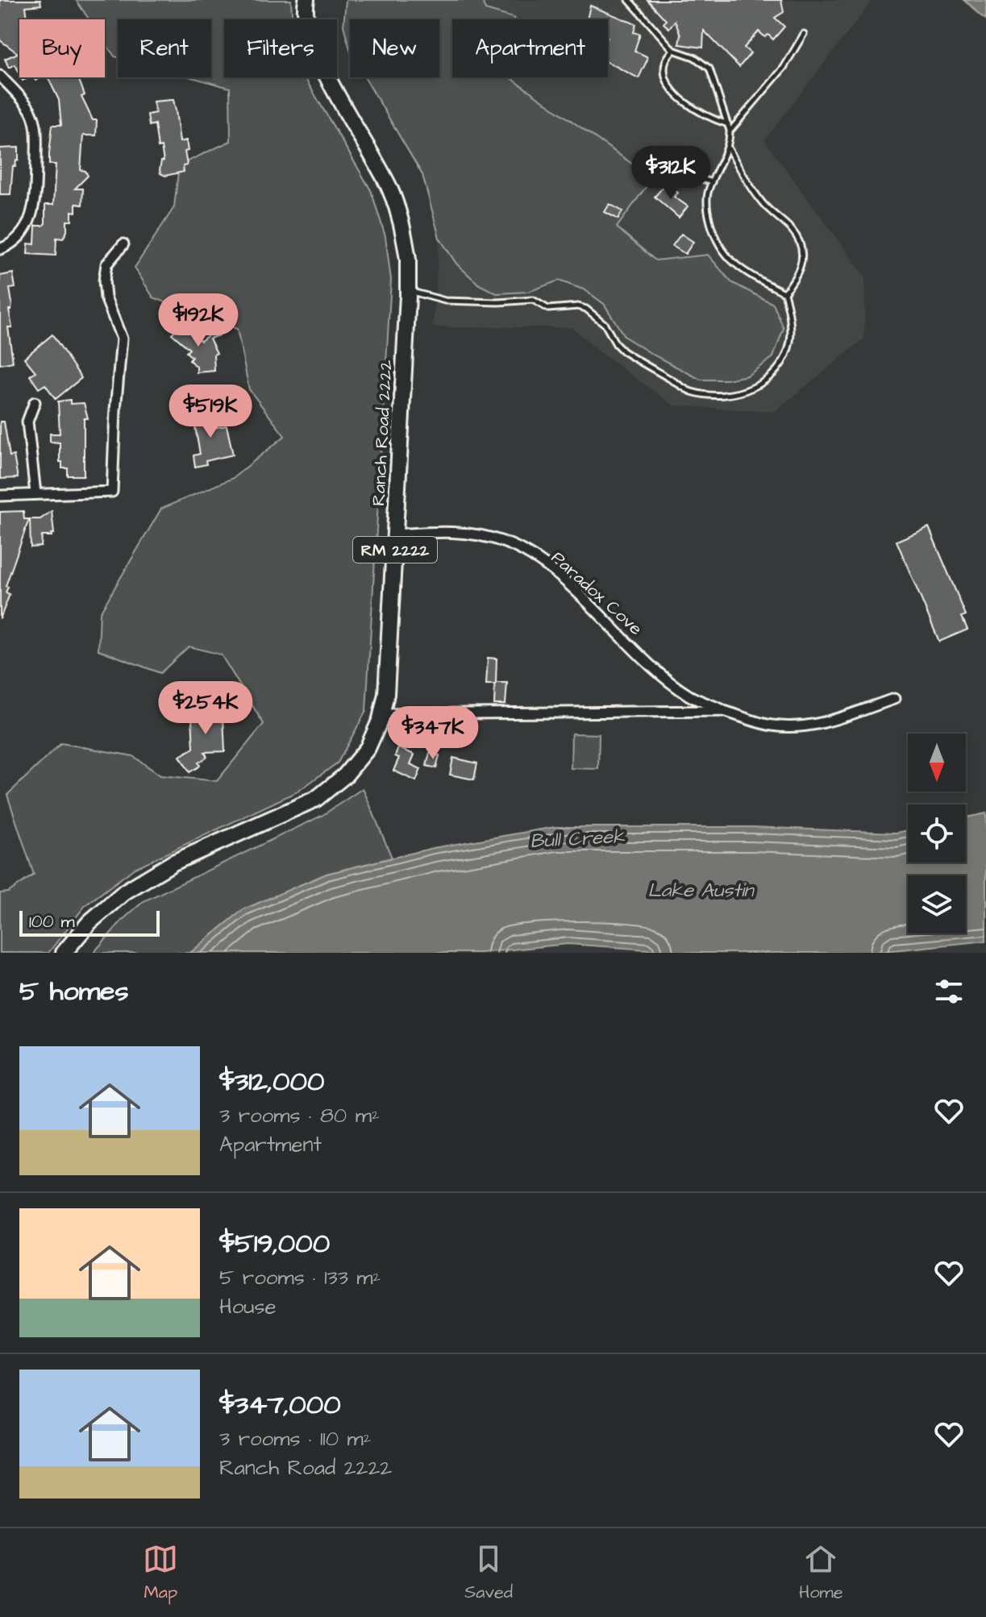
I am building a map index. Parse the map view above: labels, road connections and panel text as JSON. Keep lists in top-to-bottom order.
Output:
{
  "streets": {
    "main road": ["Ranch Road 2222", "RM 2222"],
    "street": ["Paradox Cove"]
  },
  "crossings": [
    ["Ranch Road 2222", "Paradox Cove"]
  ],
  "water": ["Bull Creek", "Lake Austin"],
  "scale_bar": "100 m",
  "north": "bottom",
  "page": {
    "chip": [
      "Buy",
      "Rent",
      "Filters",
      "New",
      "Apartment"
    ],
    "price": [
      "$312K",
      "$192K",
      "$519K",
      "$254K",
      "$347K"
    ],
    "scale": "100 m",
    "heading": "5 homes",
    "list": [
      {
        "name": "$312,000",
        "note": "3 rooms · 80 m² · Apartment"
      },
      {
        "name": "$519,000",
        "note": "5 rooms · 133 m² · House"
      },
      {
        "name": "$347,000",
        "note": "3 rooms · 110 m² · Ranch Road 2222"
      }
    ],
    "tabs": ["Map", "Saved", "Home"]
  }
}
